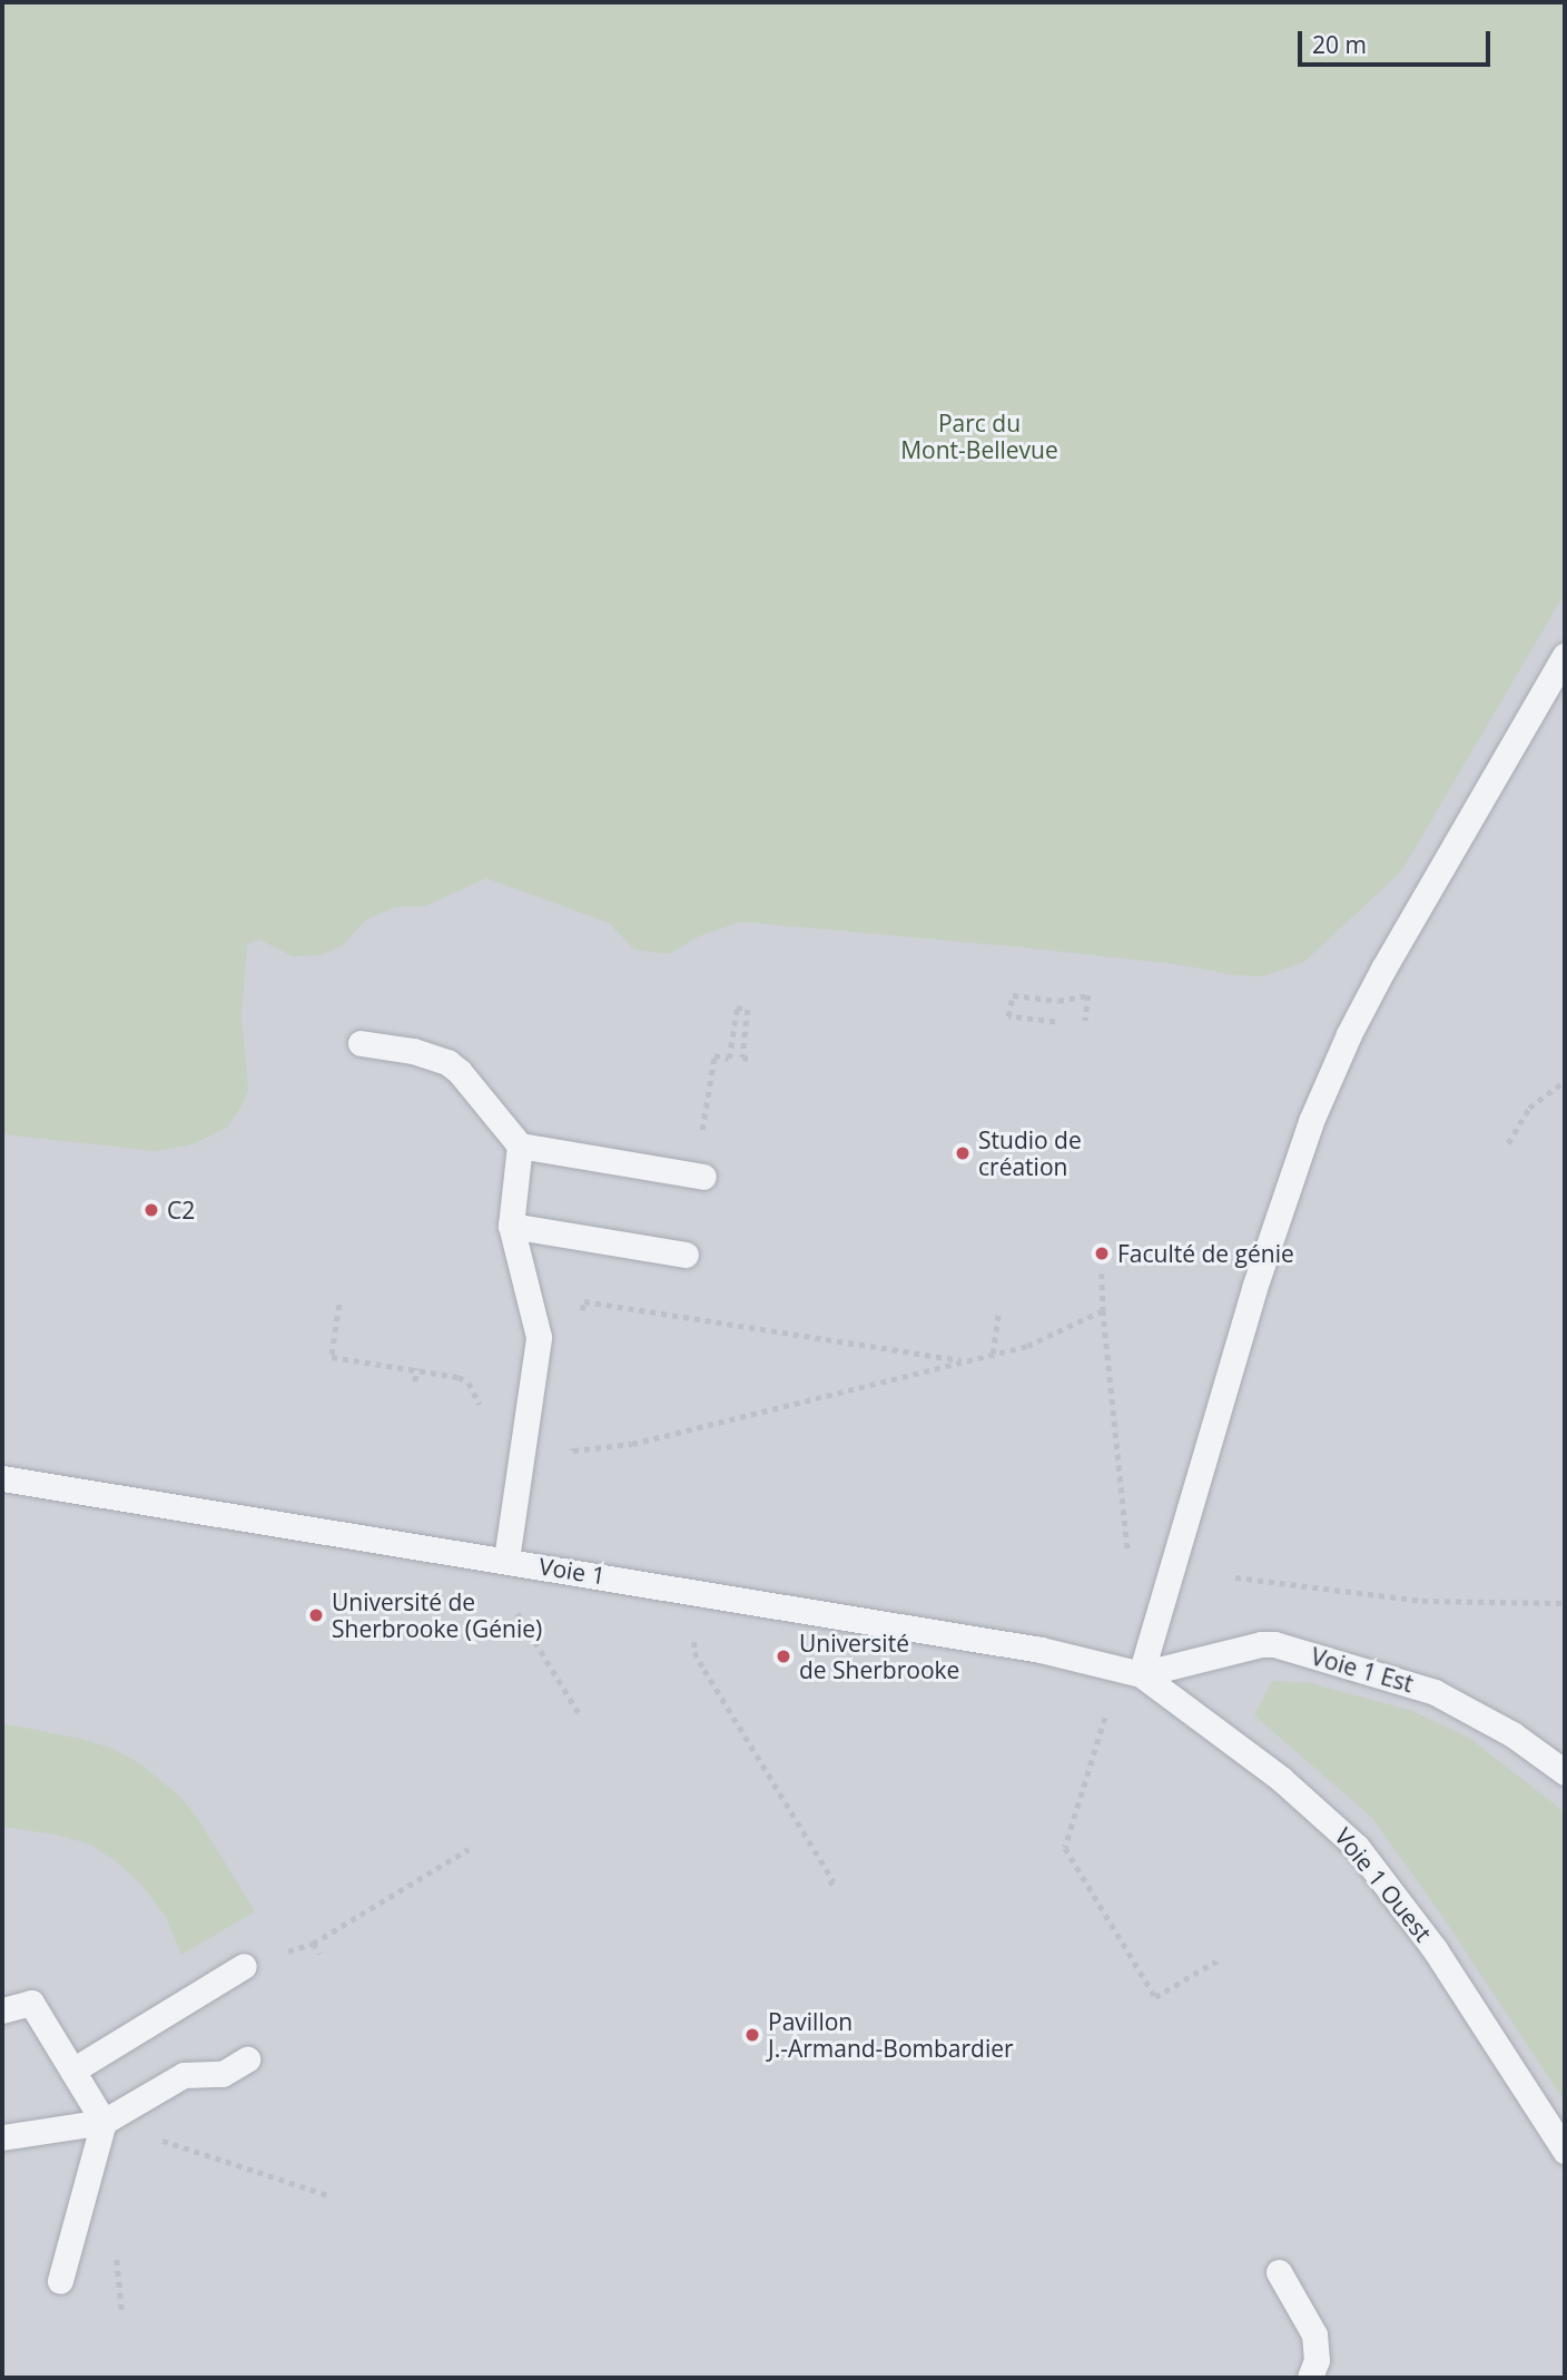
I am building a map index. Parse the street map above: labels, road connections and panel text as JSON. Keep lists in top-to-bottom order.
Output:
{
  "streets": {
    "lane": ["Voie 1", "Voie 1 Est", "Voie 1 Ouest"]
  },
  "crossings": [
    ["Voie 1", "Voie 1 Est"],
    ["Voie 1", "Voie 1 Ouest"],
    ["Voie 1 Est", "Voie 1 Ouest"]
  ],
  "parks": ["Parc du Mont-Bellevue"],
  "places": [
    "Studio de création",
    "C2",
    "Faculté de génie",
    "Université de Sherbrooke (Génie)",
    "Université de Sherbrooke",
    "Pavillon J.-Armand-Bombardier"
  ],
  "scale_bar": "20 m"
}
